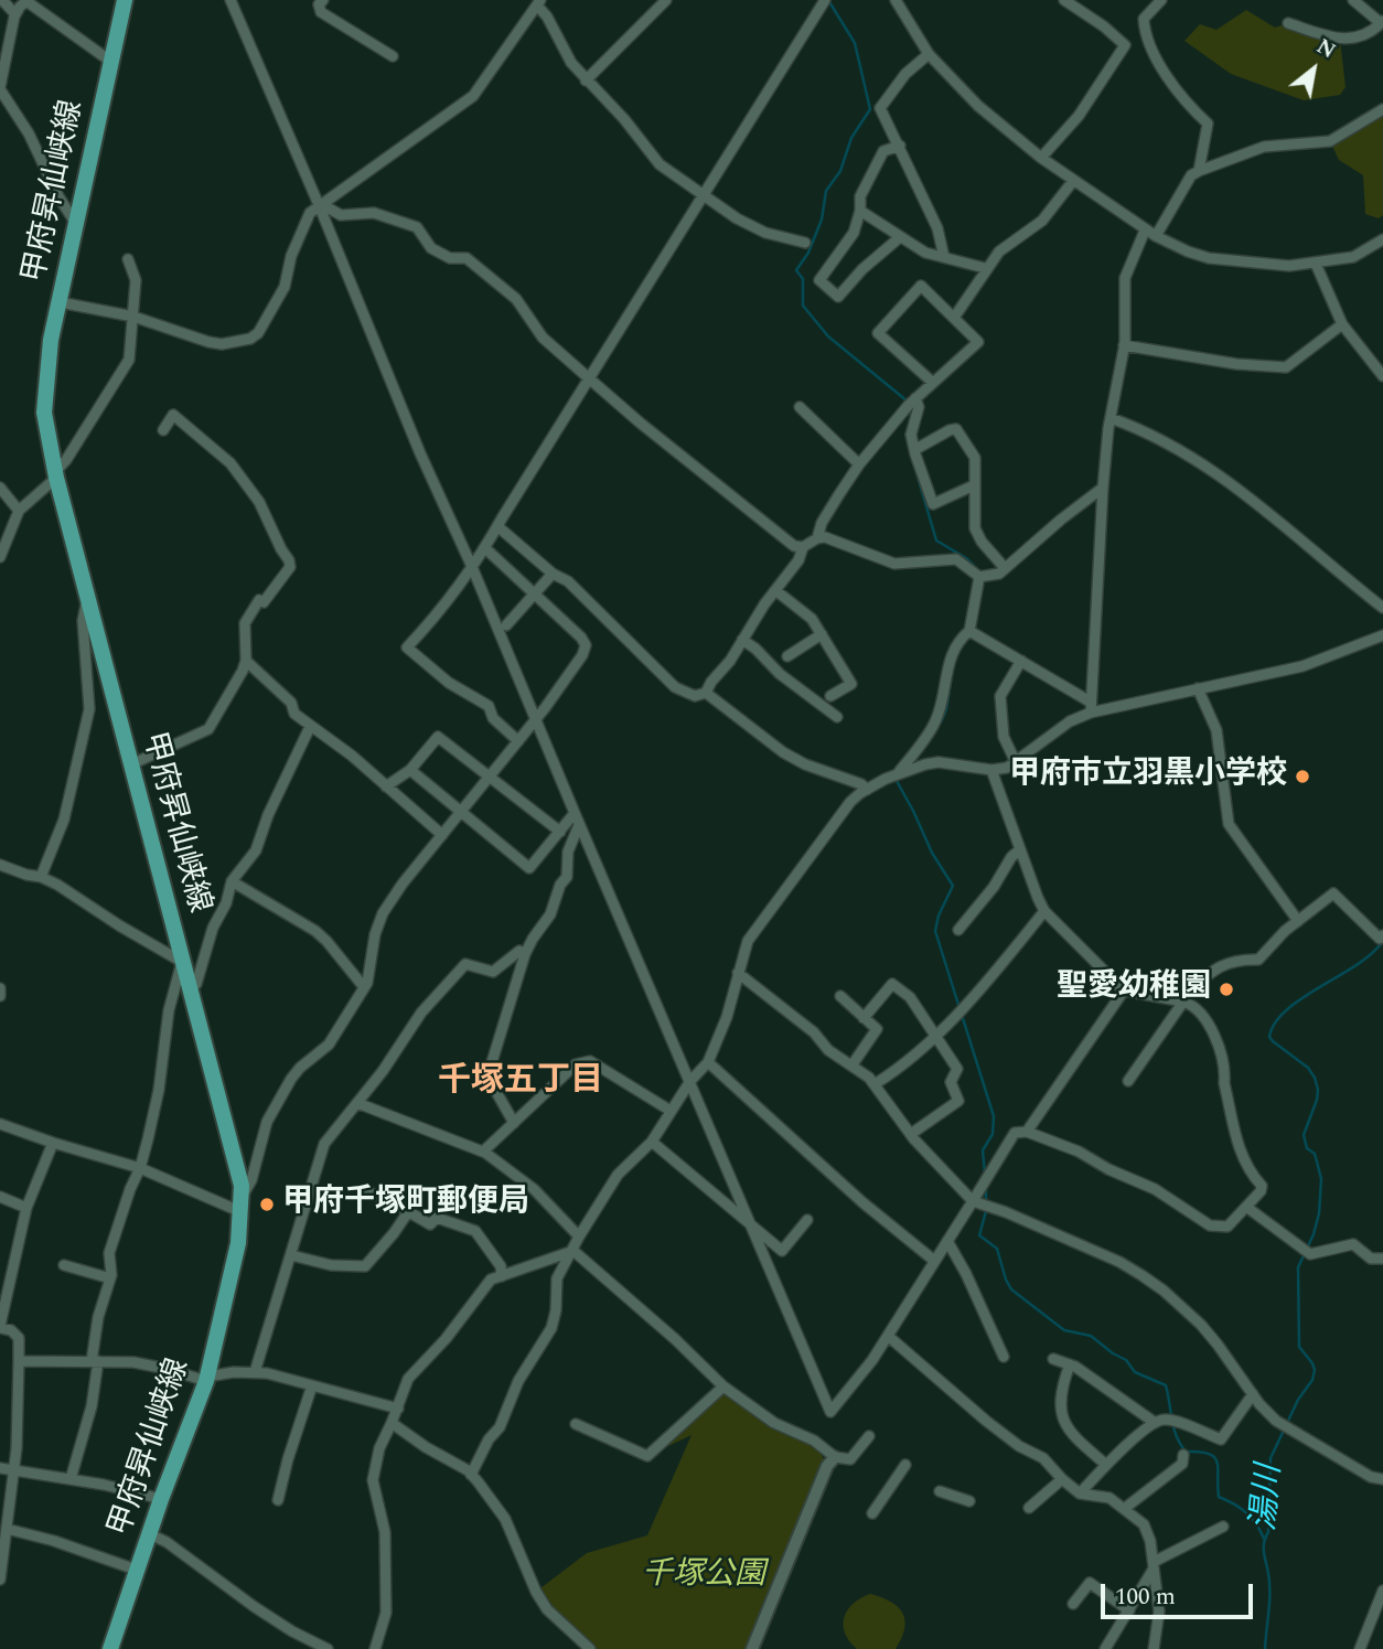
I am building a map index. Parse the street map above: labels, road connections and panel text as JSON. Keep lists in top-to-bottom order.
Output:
{
  "streets": {
    "main road": ["甲府昇仙峡線"]
  },
  "districts": ["千塚五丁目"],
  "water": ["湯川"],
  "parks": ["千塚公園"],
  "places": ["甲府市立羽黒小学校", "聖愛幼稚園", "甲府千塚町郵便局"],
  "scale_bar": "100 m",
  "north": "top right"
}
